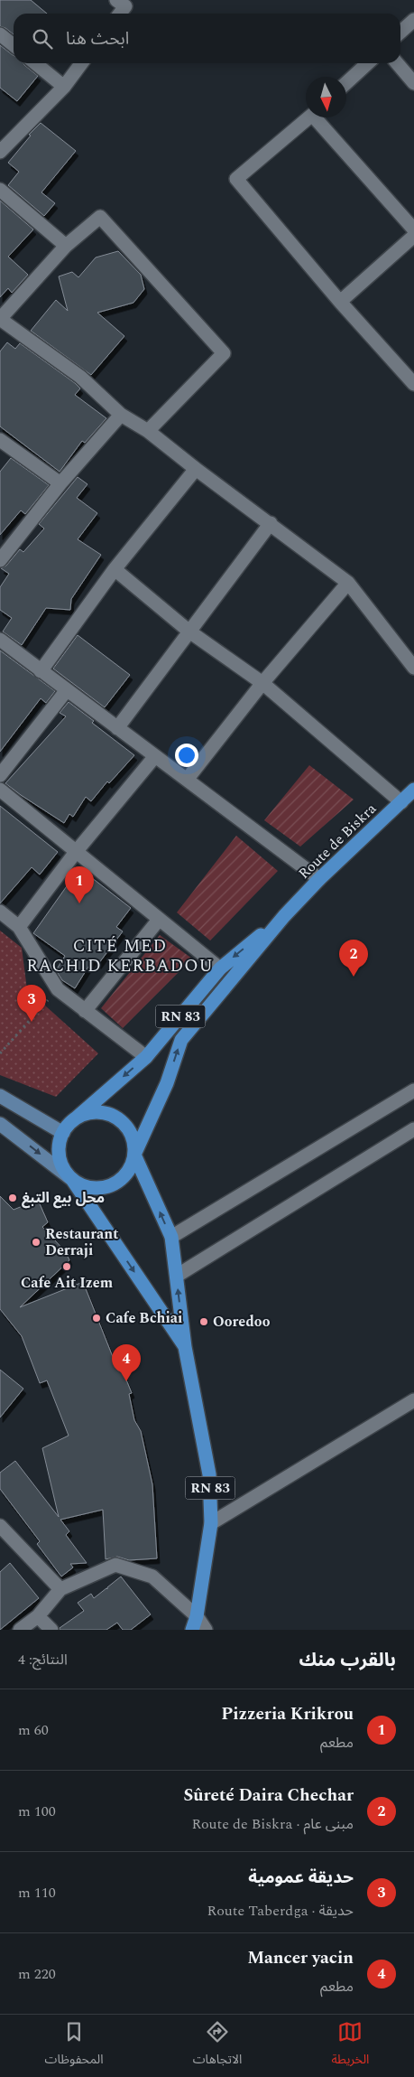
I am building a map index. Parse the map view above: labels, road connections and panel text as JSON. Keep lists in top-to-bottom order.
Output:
{
  "streets": {
    "main road": ["Route de Biskra", "RN 83"]
  },
  "crossings": [
    ["Route de Biskra", "RN 83"]
  ],
  "districts": ["CITÉ MED RACHID KERBADOU"],
  "places": [
    "محل بيع التبغ",
    "Restaurant Derraji",
    "Cafe Ait Izem",
    "Cafe Bchiai",
    "Ooredoo"
  ],
  "north": "bottom",
  "page": {
    "search": "ابحث هنا",
    "pins": [
      "1",
      "2",
      "3",
      "4"
    ],
    "heading": ["بالقرب منك", "النتائج: 4"],
    "list": [
      {
        "mark": "1",
        "name": "Pizzeria Krikrou",
        "note": "مطعم",
        "value": "60 m"
      },
      {
        "mark": "2",
        "name": "Sûreté Daira Chechar",
        "note": "مبنى عام · Route de Biskra",
        "value": "100 m"
      },
      {
        "mark": "3",
        "name": "حديقة عمومية",
        "note": "حديقة · Route Taberdga",
        "value": "110 m"
      },
      {
        "mark": "4",
        "name": "Mancer yacin",
        "note": "مطعم",
        "value": "220 m"
      }
    ],
    "nav": ["الخريطة", "الاتجاهات", "المحفوظات"]
  }
}
